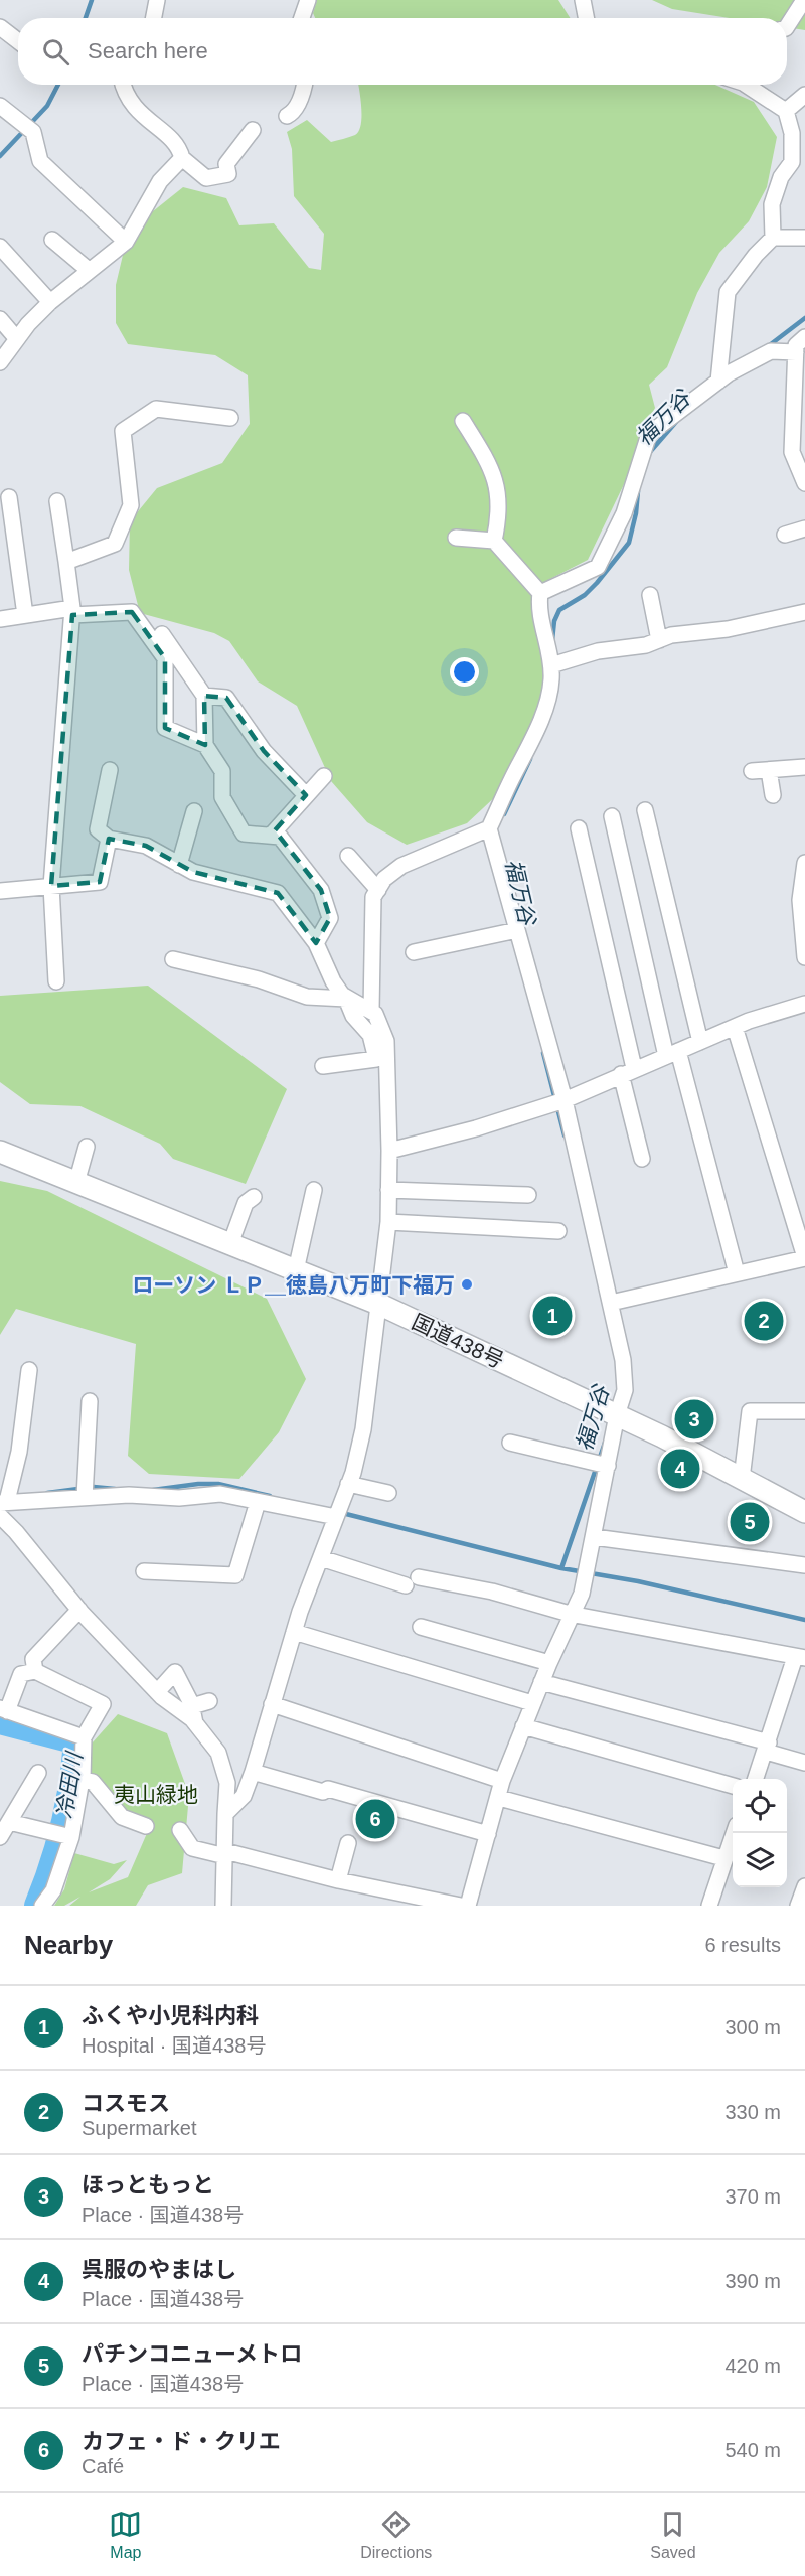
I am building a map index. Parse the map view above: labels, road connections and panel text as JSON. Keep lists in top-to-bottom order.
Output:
{
  "streets": {
    "highway": ["国道438号"]
  },
  "water": ["福万谷", "冷田川"],
  "parks": ["夷山緑地"],
  "places": ["ローソン ＬＰ＿徳島八万町下福万"],
  "page": {
    "search": "Search here",
    "pins": [
      "1",
      "2",
      "3",
      "4",
      "5",
      "6"
    ],
    "heading": ["Nearby", "6 results"],
    "list": [
      {
        "mark": "1",
        "name": "ふくや小児科内科",
        "note": "Hospital · 国道438号",
        "value": "300 m"
      },
      {
        "mark": "2",
        "name": "コスモス",
        "note": "Supermarket",
        "value": "330 m"
      },
      {
        "mark": "3",
        "name": "ほっともっと",
        "note": "Place · 国道438号",
        "value": "370 m"
      },
      {
        "mark": "4",
        "name": "呉服のやまはし",
        "note": "Place · 国道438号",
        "value": "390 m"
      },
      {
        "mark": "5",
        "name": "パチンコニューメトロ",
        "note": "Place · 国道438号",
        "value": "420 m"
      },
      {
        "mark": "6",
        "name": "カフェ・ド・クリエ",
        "note": "Café",
        "value": "540 m"
      }
    ],
    "nav": ["Map", "Directions", "Saved"]
  }
}
